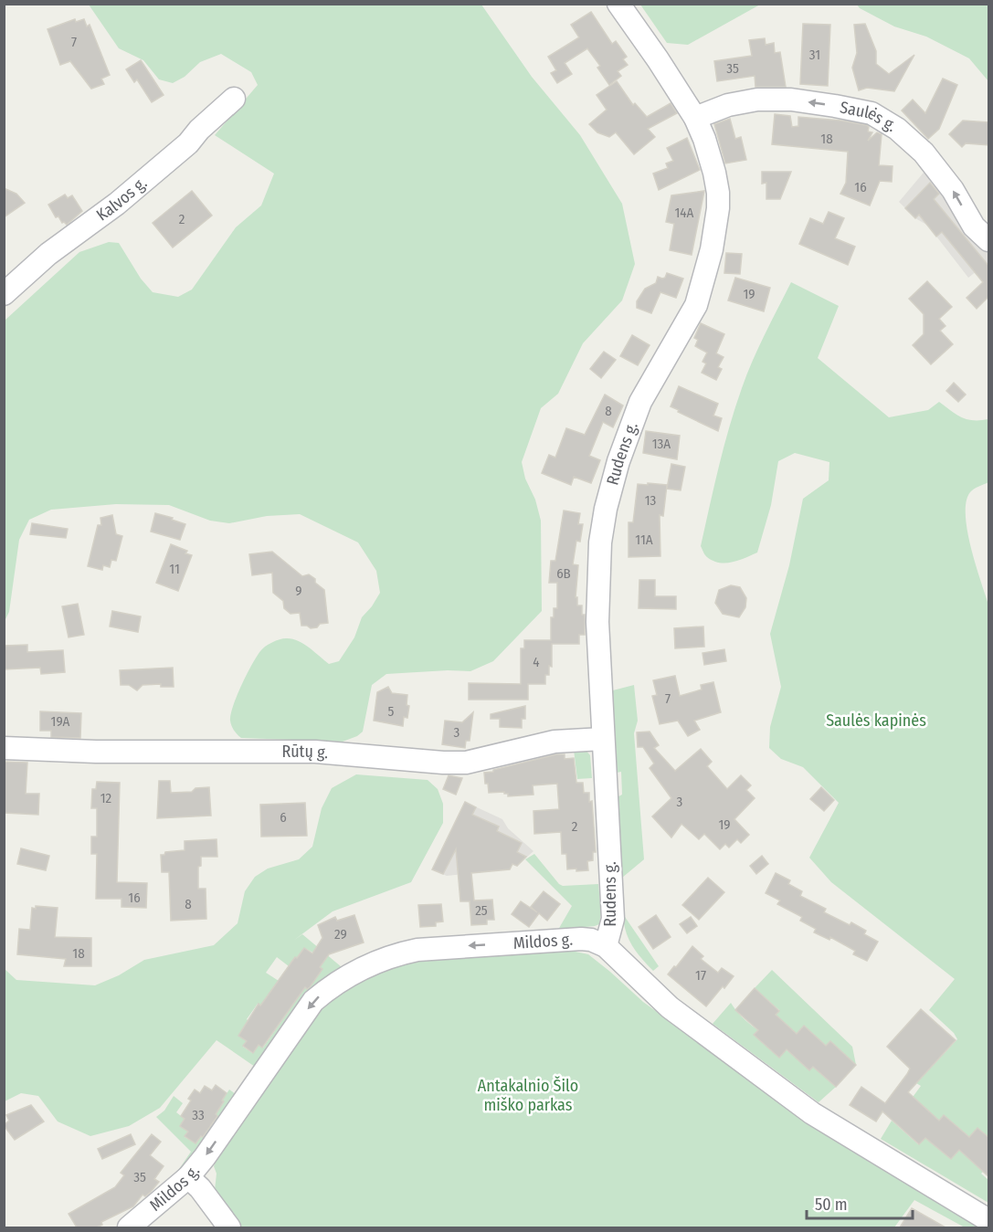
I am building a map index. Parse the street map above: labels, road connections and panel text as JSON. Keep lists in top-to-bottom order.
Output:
{
  "streets": {
    "street": [
      "Saulės g.",
      "Kalvos g.",
      "Rudens g.",
      "Rūtų g.",
      "Mildos g."
    ]
  },
  "crossings": [
    ["Saulės g.", "Rudens g."],
    ["Rudens g.", "Rūtų g."],
    ["Rudens g.", "Mildos g."]
  ],
  "one_way": ["Saulės g.", "Mildos g."],
  "parks": ["Saulės kapinės", "Antakalnio Šilo miško parkas"],
  "house_numbers": [
    "7",
    "31",
    "35",
    "18",
    "16",
    "14A",
    "2",
    "19",
    "8",
    "13A",
    "13",
    "11A",
    "11",
    "6B",
    "9",
    "4",
    "7",
    "5",
    "19A",
    "3",
    "12",
    "3",
    "6",
    "19",
    "2",
    "16",
    "8",
    "25",
    "29",
    "18",
    "17",
    "33",
    "35"
  ],
  "scale_bar": "50 m"
}
